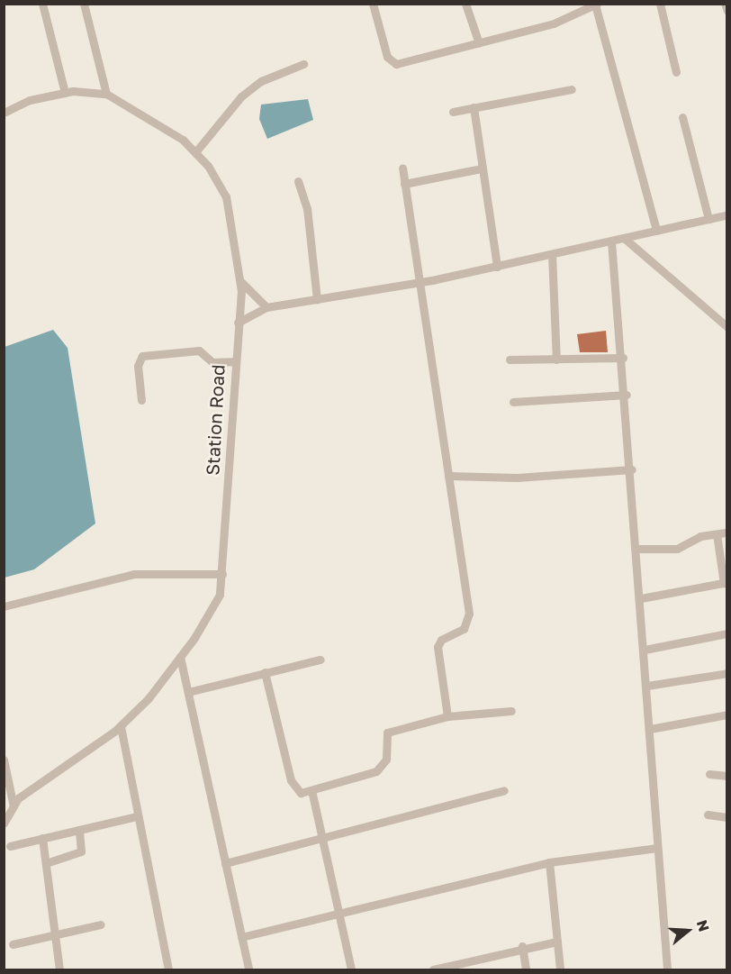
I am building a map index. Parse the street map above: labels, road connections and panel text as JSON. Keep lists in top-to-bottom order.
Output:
{
  "streets": {
    "street": ["Station Road"]
  },
  "north": "right"
}
